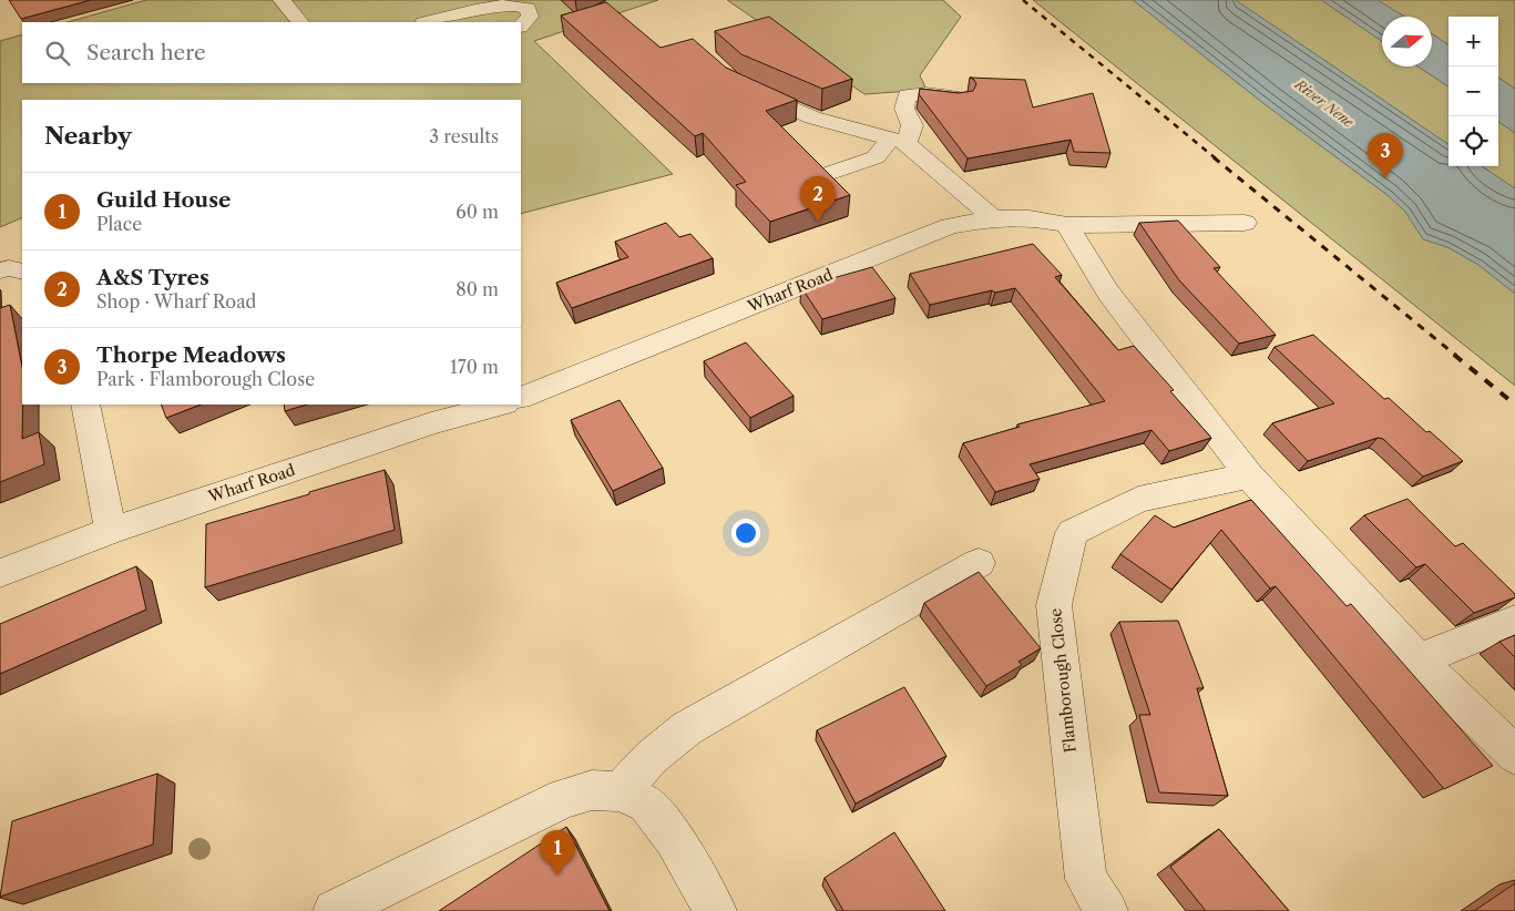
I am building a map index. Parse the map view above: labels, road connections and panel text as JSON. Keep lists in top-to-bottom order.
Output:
{
  "streets": {
    "street": ["Wharf Road", "Flamborough Close"]
  },
  "water": ["River Nene"],
  "north": "right",
  "page": {
    "map_buttons": ["+", "−"],
    "search": "Search here",
    "heading": ["Nearby", "3 results"],
    "pins": ["3", "2", "1"],
    "list": [
      {
        "mark": "1",
        "name": "Guild House",
        "note": "Place",
        "value": "60 m"
      },
      {
        "mark": "2",
        "name": "A&S Tyres",
        "note": "Shop · Wharf Road",
        "value": "80 m"
      },
      {
        "mark": "3",
        "name": "Thorpe Meadows",
        "note": "Park · Flamborough Close",
        "value": "170 m"
      }
    ]
  }
}
